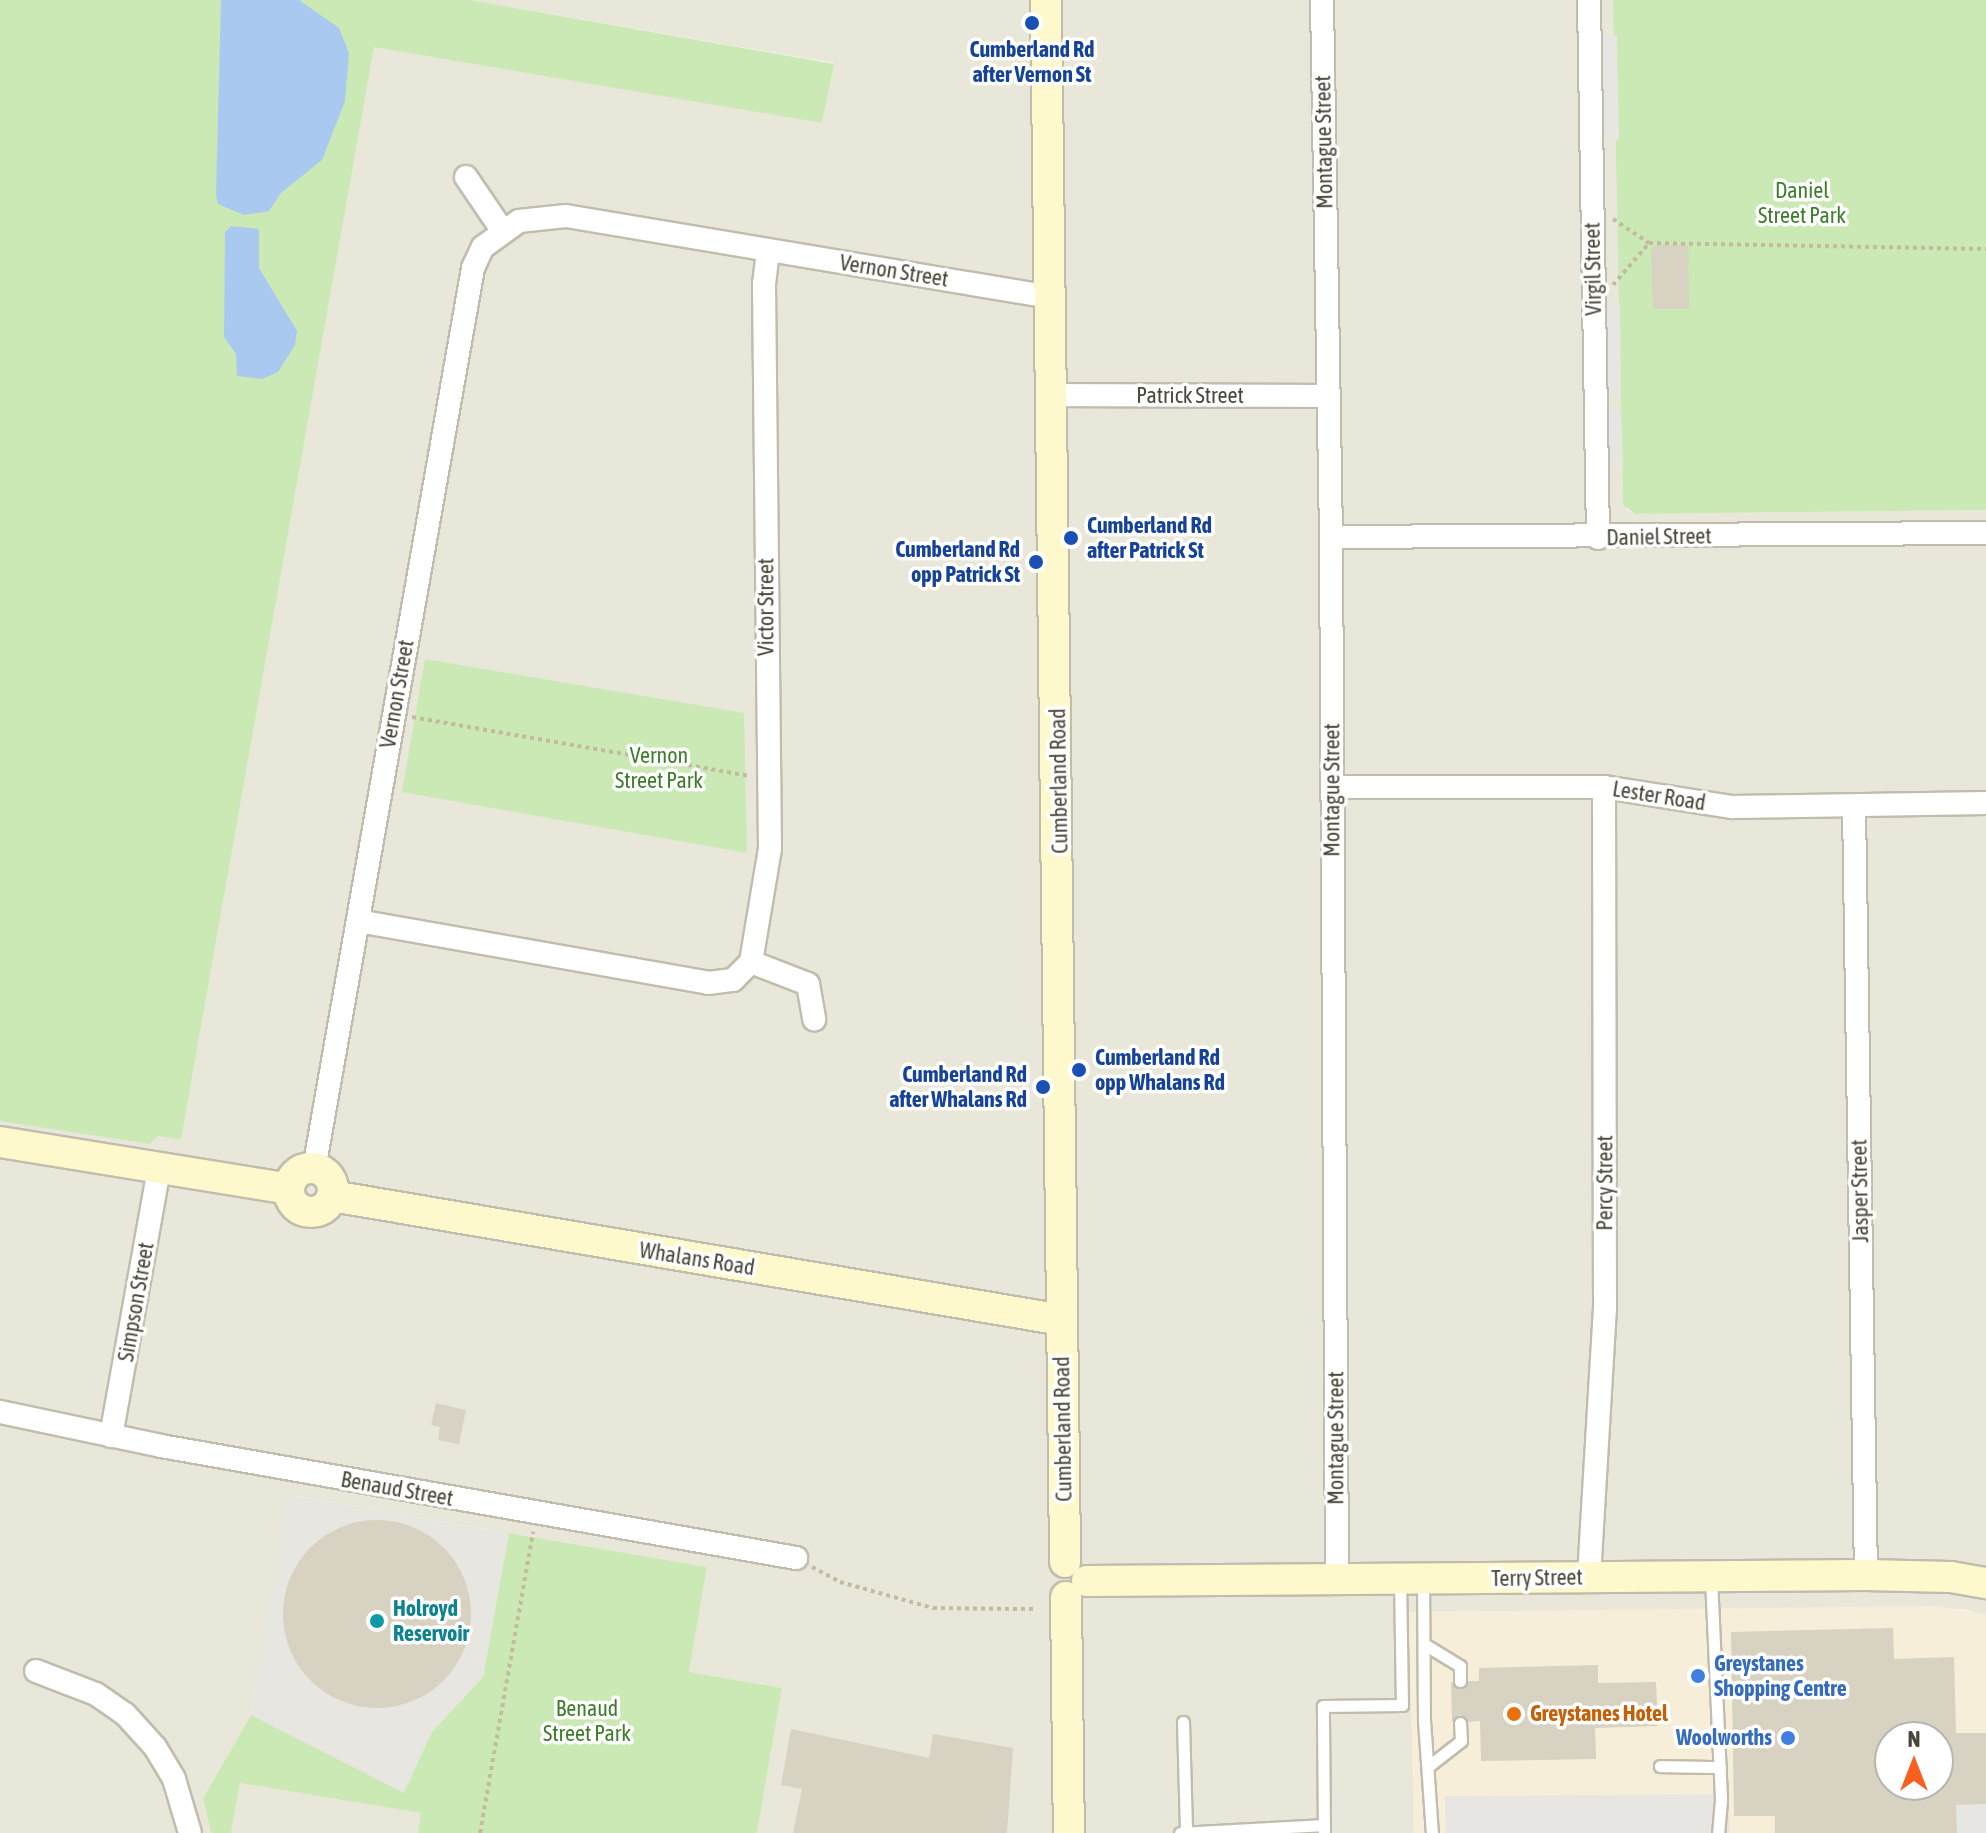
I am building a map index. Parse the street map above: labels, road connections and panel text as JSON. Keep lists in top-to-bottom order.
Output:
{
  "streets": {
    "street": [
      "Montague Street",
      "Virgil Street",
      "Vernon Street",
      "Patrick Street",
      "Daniel Street",
      "Victor Street",
      "Cumberland Road",
      "Lester Road",
      "Percy Street",
      "Jasper Street",
      "Whalans Road",
      "Simpson Street",
      "Benaud Street",
      "Terry Street"
    ]
  },
  "crossings": [
    ["Montague Street", "Patrick Street"],
    ["Montague Street", "Daniel Street"],
    ["Montague Street", "Lester Road"],
    ["Montague Street", "Terry Street"],
    ["Virgil Street", "Daniel Street"],
    ["Vernon Street", "Victor Street"],
    ["Vernon Street", "Cumberland Road"],
    ["Vernon Street", "Whalans Road"],
    ["Patrick Street", "Cumberland Road"],
    ["Cumberland Road", "Whalans Road"],
    ["Cumberland Road", "Terry Street"],
    ["Lester Road", "Percy Street"],
    ["Lester Road", "Jasper Street"],
    ["Percy Street", "Terry Street"],
    ["Jasper Street", "Terry Street"],
    ["Simpson Street", "Benaud Street"]
  ],
  "parks": ["Daniel Street Park", "Vernon Street Park", "Benaud Street Park"],
  "places": [
    "Cumberland Rd after Vernon St",
    "Cumberland Rd after Patrick St",
    "Cumberland Rd opp Patrick St",
    "Cumberland Rd opp Whalans Rd",
    "Cumberland Rd after Whalans Rd",
    "Holroyd Reservoir",
    "Greystanes Shopping Centre",
    "Greystanes Hotel",
    "Woolworths"
  ],
  "north": "top"
}
